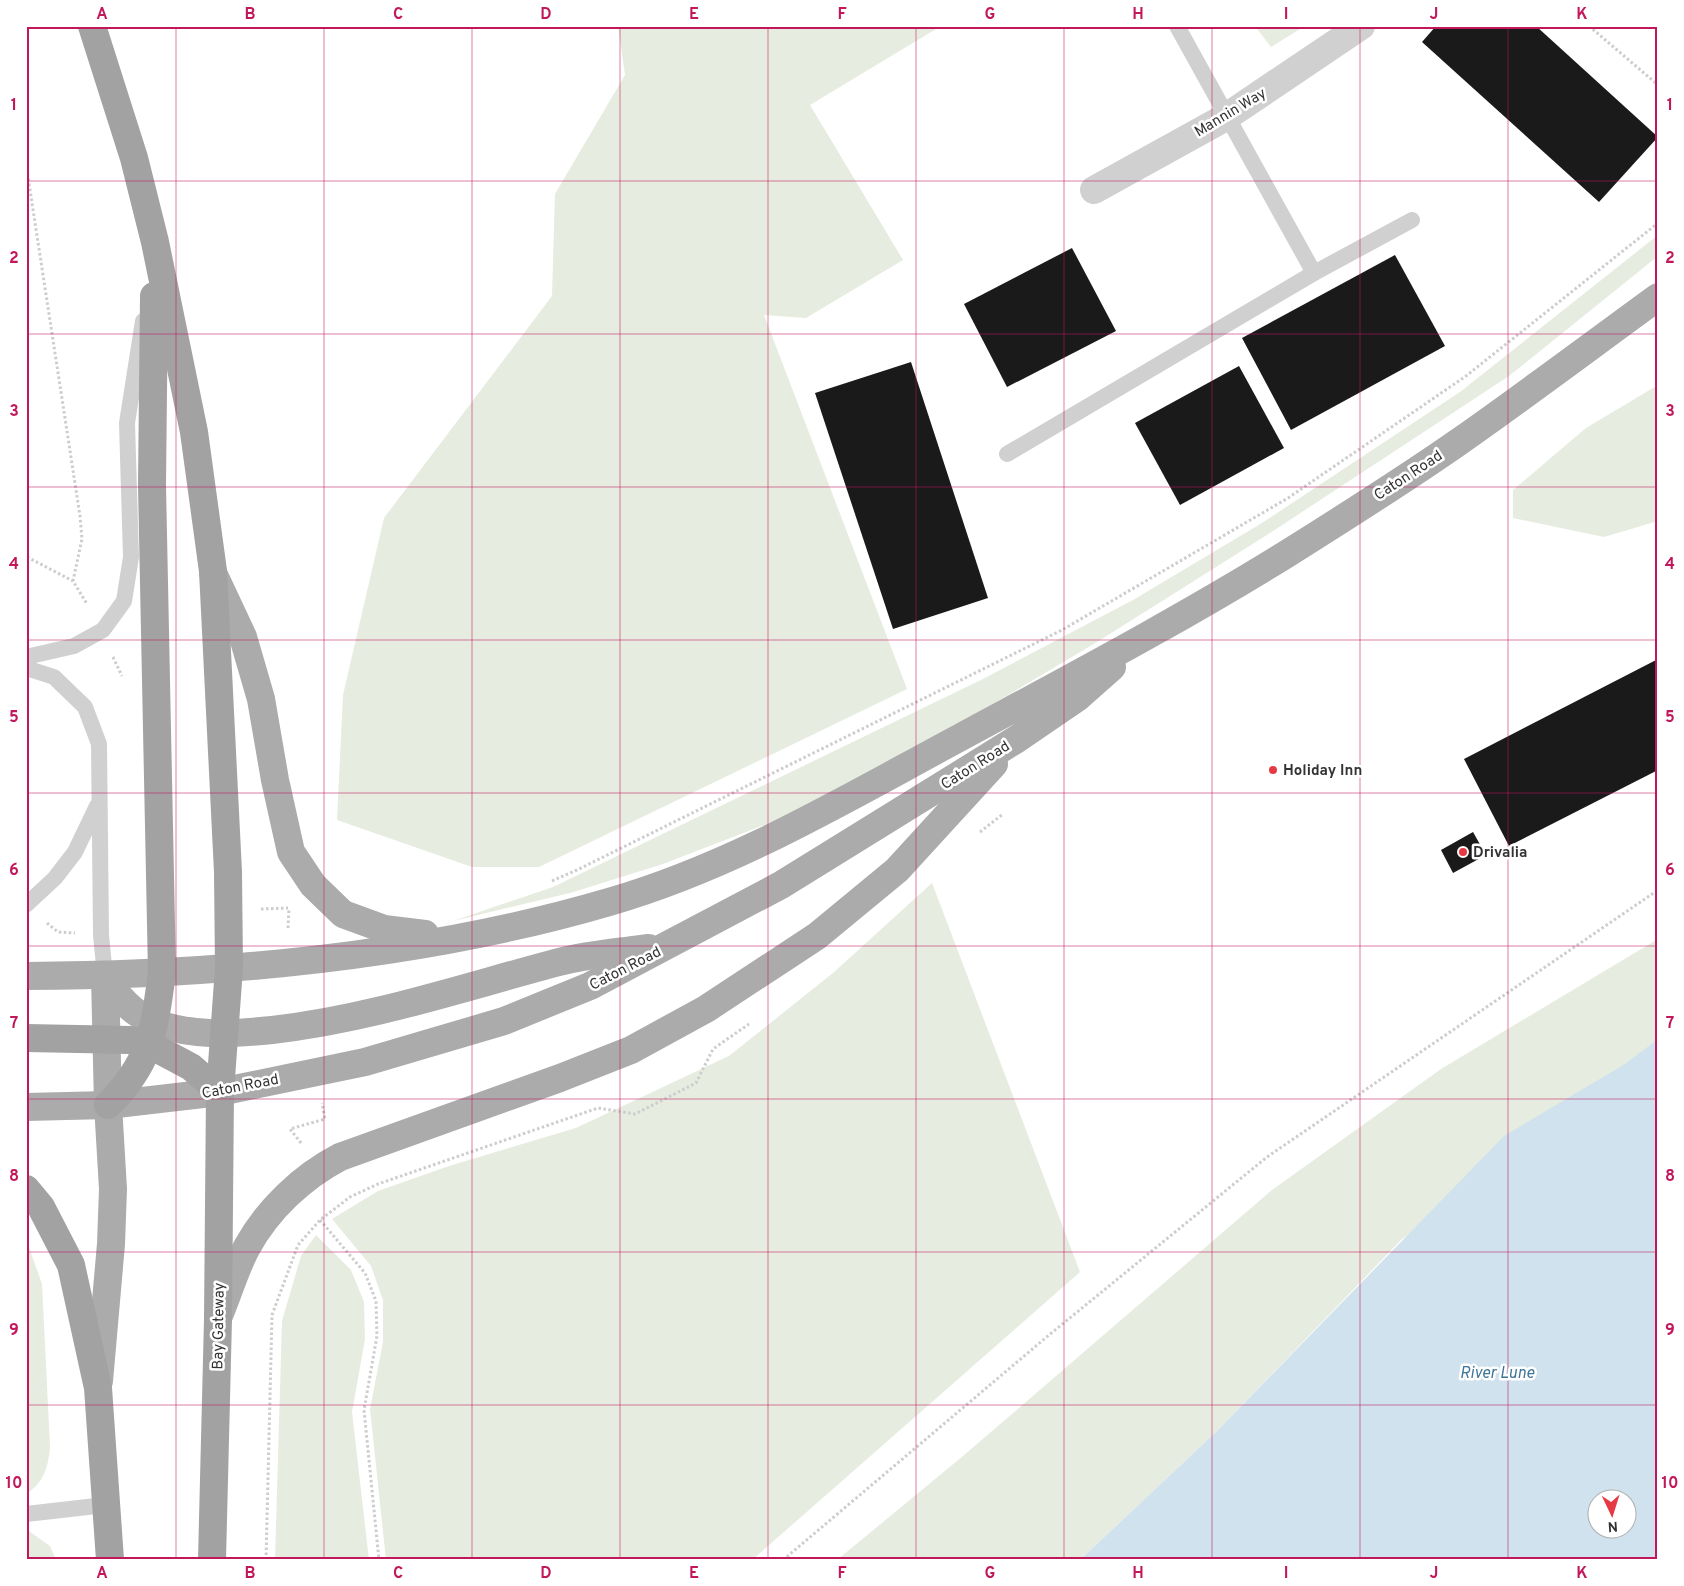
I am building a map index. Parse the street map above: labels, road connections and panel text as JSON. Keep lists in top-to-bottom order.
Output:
{
  "streets": {
    "highway": ["Bay Gateway"],
    "main road": ["Caton Road"],
    "street": ["Mannin Way"]
  },
  "crossings": [
    ["Caton Road", "Bay Gateway"]
  ],
  "water": ["River Lune"],
  "places": ["Holiday Inn", "Drivalia"],
  "north": "bottom",
  "grid": {
    "columns": [
      "A",
      "B",
      "C",
      "D",
      "E",
      "F",
      "G",
      "H",
      "I",
      "J",
      "K"
    ],
    "rows": [
      "1",
      "2",
      "3",
      "4",
      "5",
      "6",
      "7",
      "8",
      "9",
      "10"
    ]
  }
}
